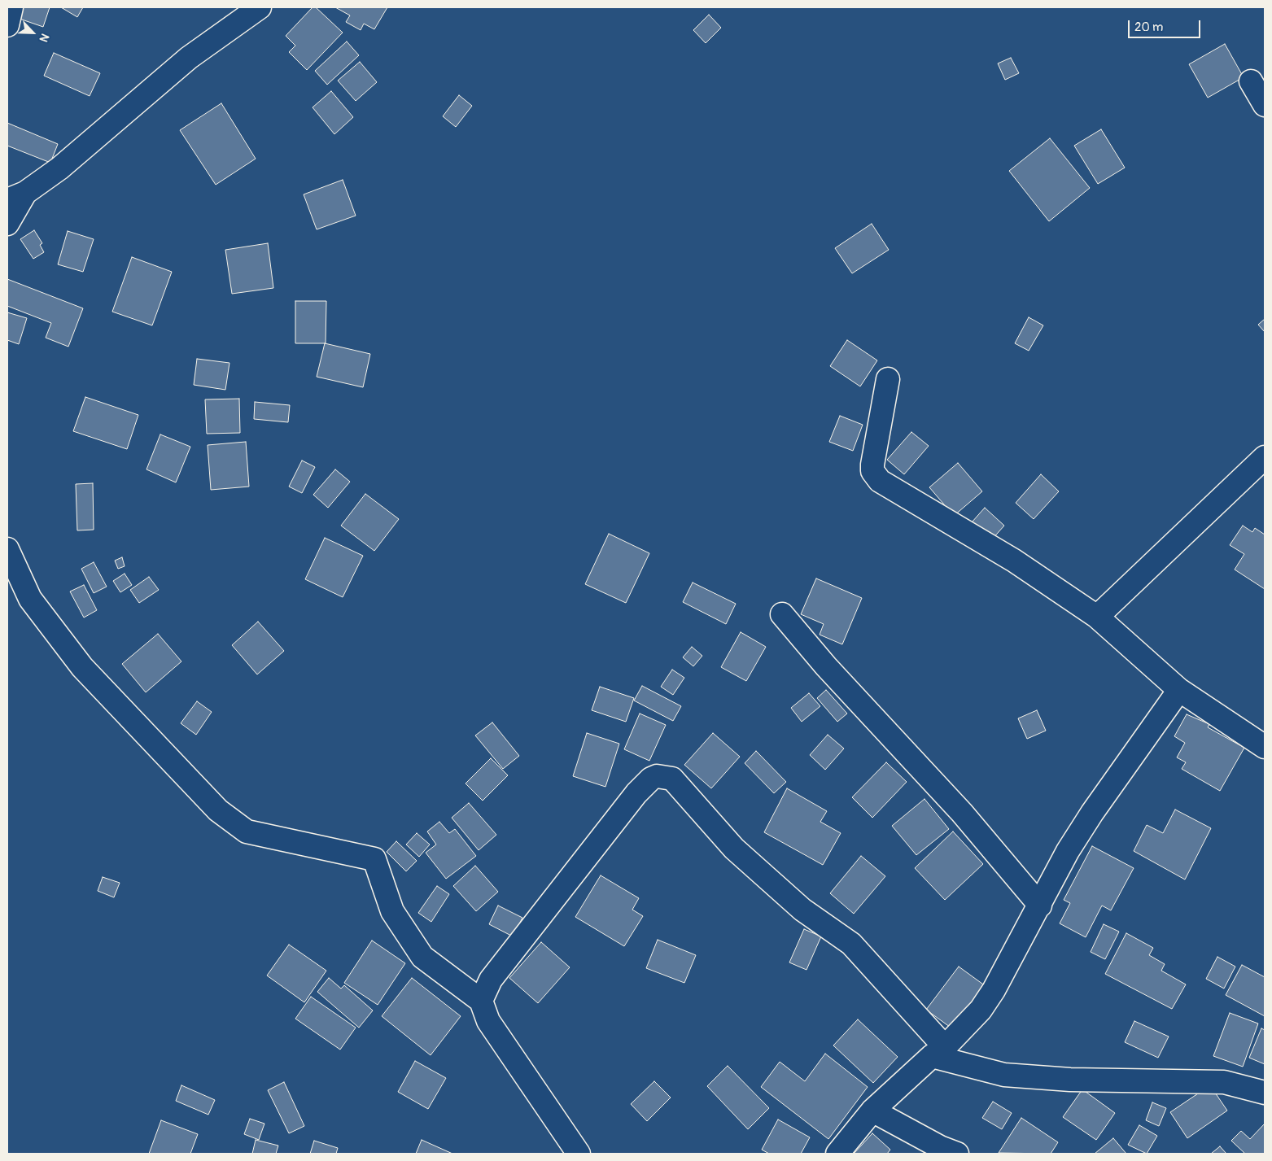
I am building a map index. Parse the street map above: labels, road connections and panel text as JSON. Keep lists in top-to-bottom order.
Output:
{
  "scale_bar": "20 m",
  "north": "bottom right"
}
